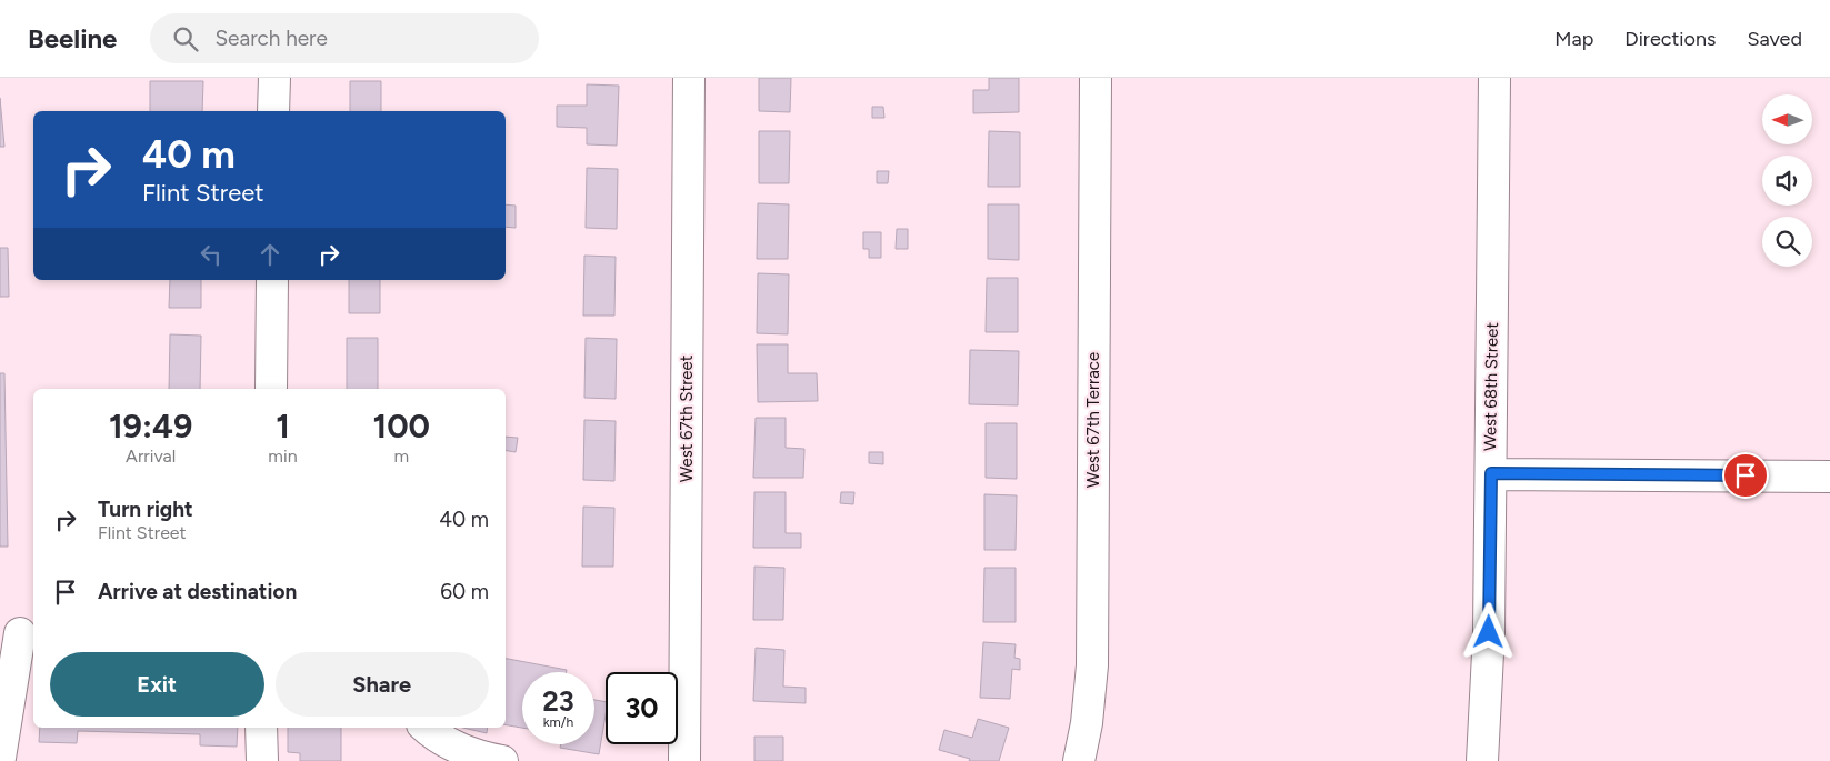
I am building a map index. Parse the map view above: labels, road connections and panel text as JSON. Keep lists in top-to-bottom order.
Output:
{
  "streets": {
    "street": ["West 68th Street", "West 67th Street", "West 67th Terrace"]
  },
  "north": "left",
  "page": {
    "header": "Beeline",
    "search": "Search here",
    "nav": ["Map", "Directions", "Saved"],
    "turn": ["40 m", "Flint Street"],
    "eta": [
      "19:49",
      "Arrival",
      "1",
      "min",
      "100",
      "m"
    ],
    "list": [
      {
        "name": "Turn right",
        "note": "Flint Street",
        "value": "40 m"
      },
      {
        "name": "Arrive at destination",
        "value": "60 m"
      }
    ],
    "buttons": ["Exit", "Share"],
    "speed": "23 km/h",
    "limit": "30"
  }
}
